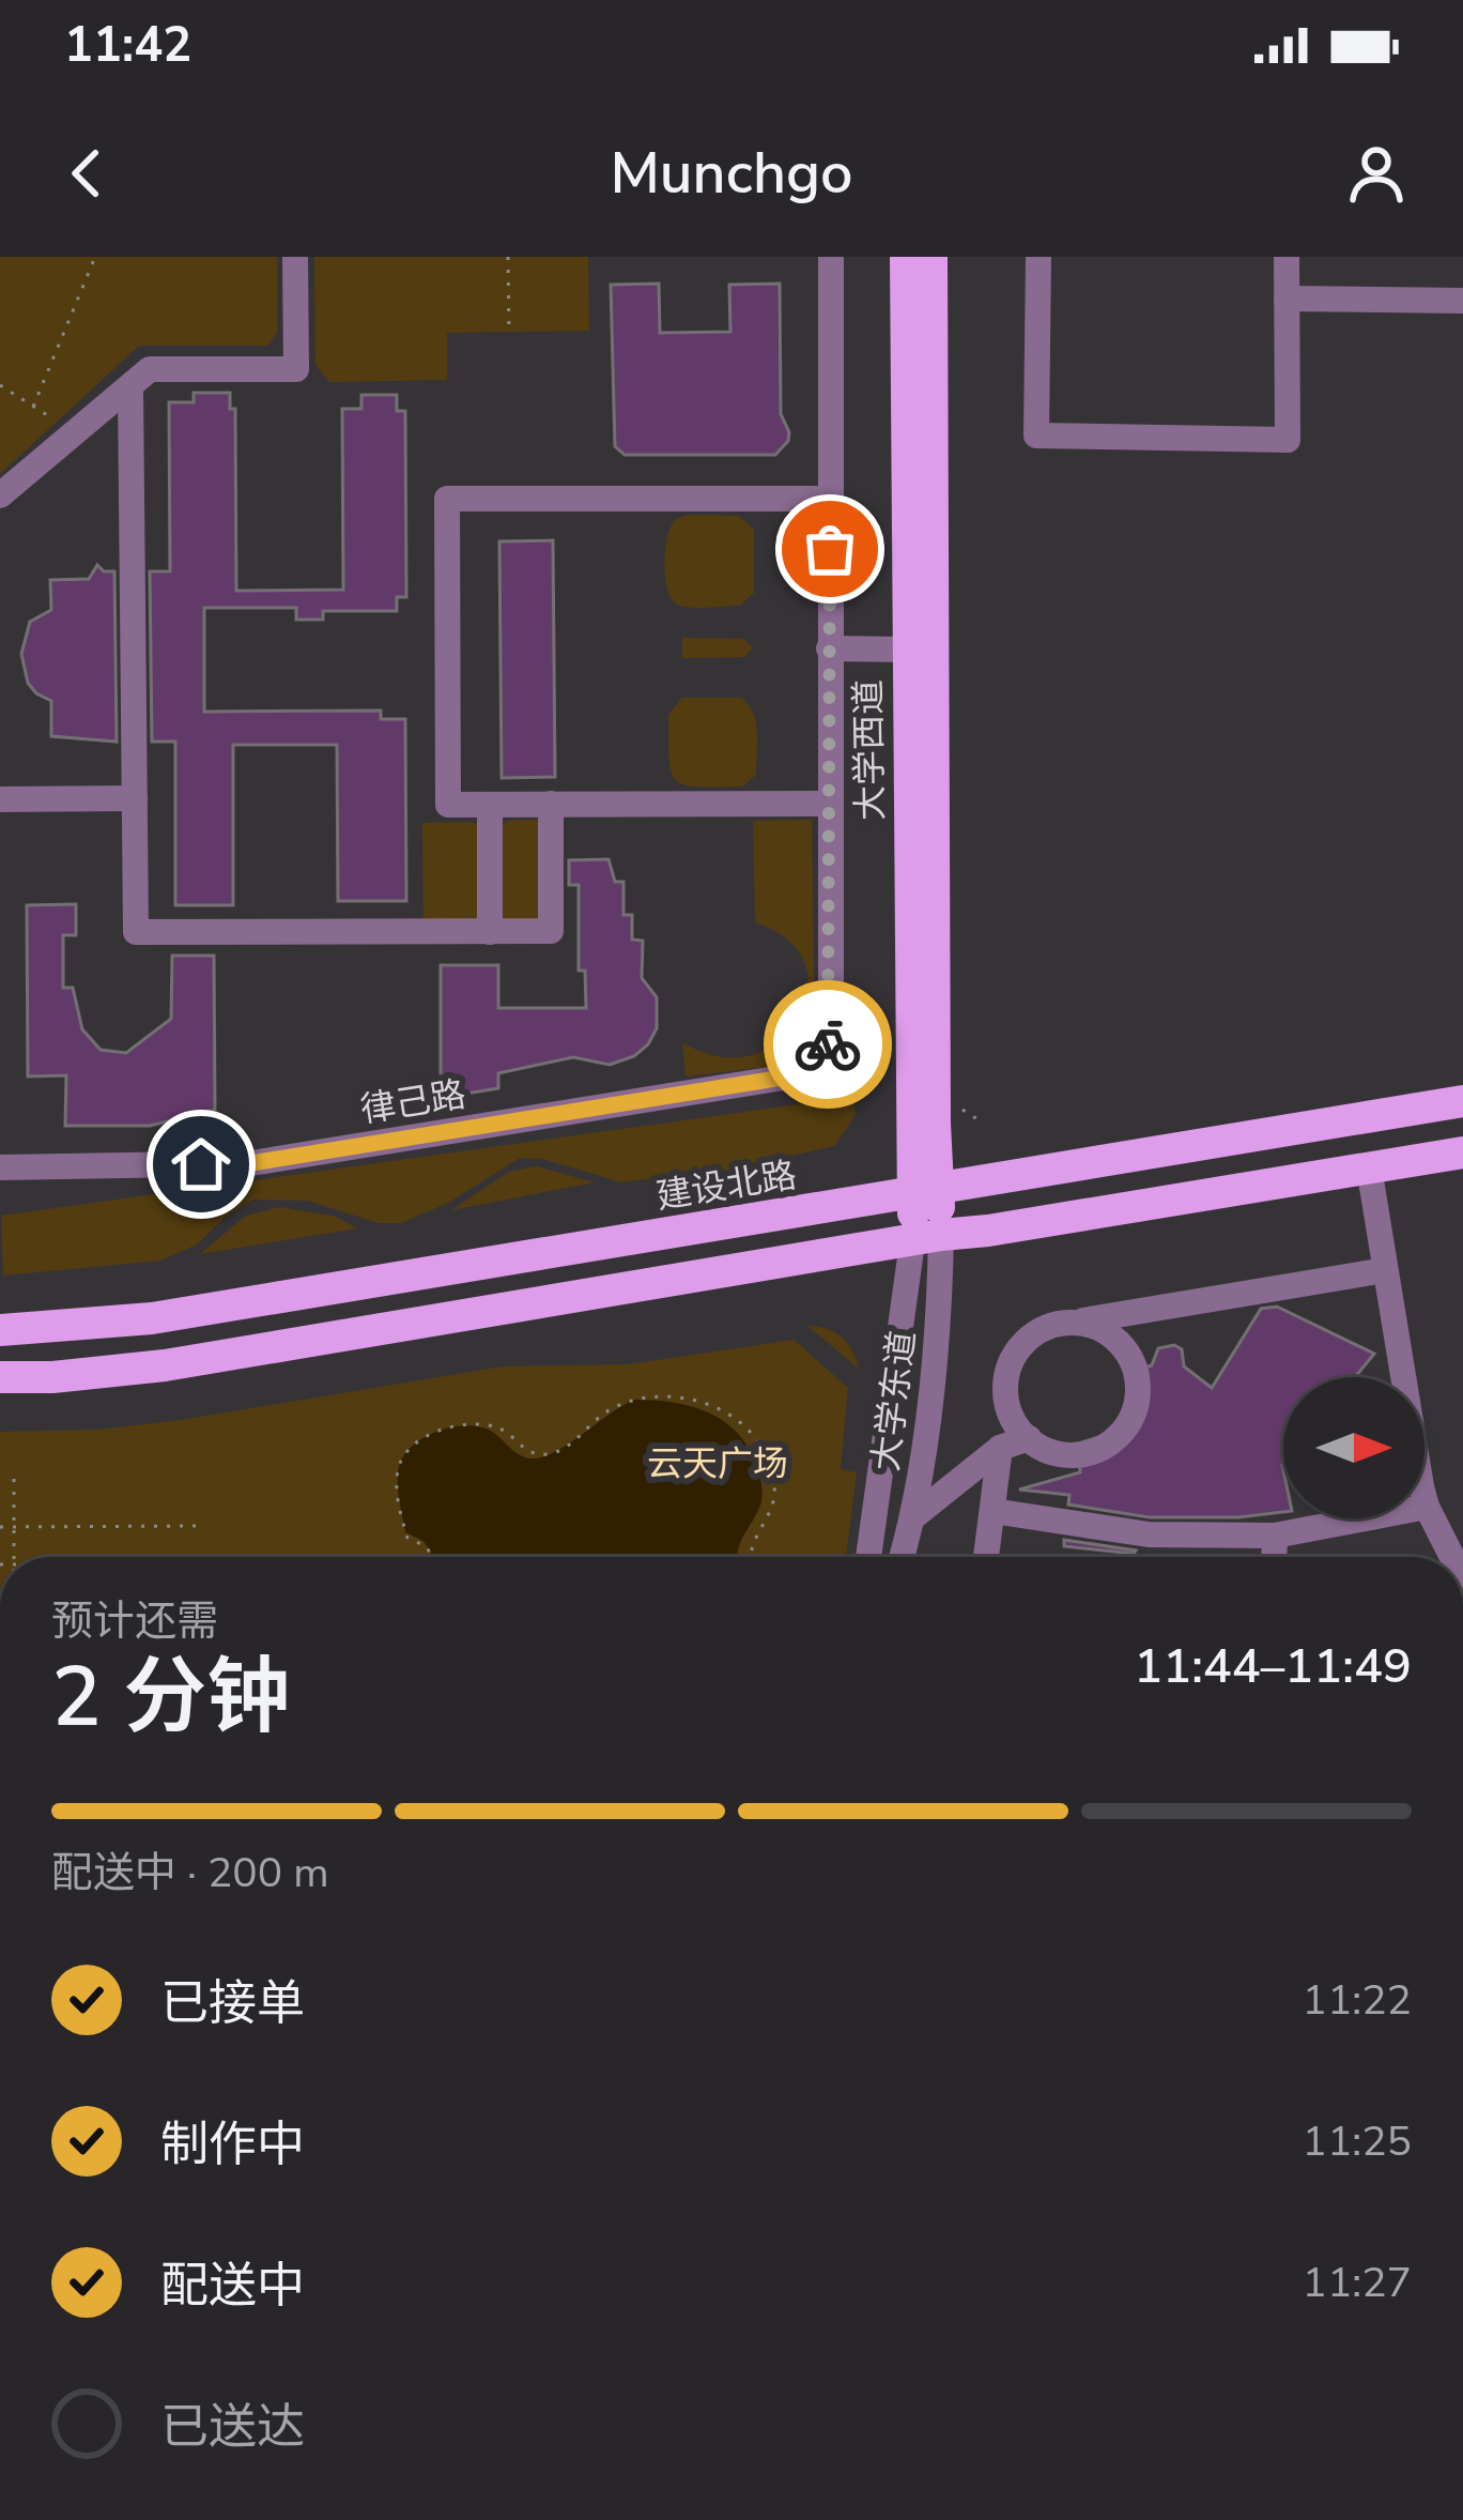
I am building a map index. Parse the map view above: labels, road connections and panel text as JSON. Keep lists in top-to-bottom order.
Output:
{
  "streets": {
    "main road": ["大学西道", "建设北路"],
    "street": ["律己路", "大学东道"]
  },
  "crossings": [
    ["大学西道", "建设北路"],
    ["大学西道", "大学东道"]
  ],
  "parks": ["云天广场"],
  "north": "right",
  "page": {
    "status": "11:42",
    "header": "Munchgo",
    "heading": ["2 分钟", "预计还需", "11:44–11:49"],
    "bar": "配送中 · 200 m",
    "list": [
      ["已接单", "11:22"],
      ["制作中", "11:25"],
      ["配送中", "11:27"],
      "已送达"
    ]
  }
}
